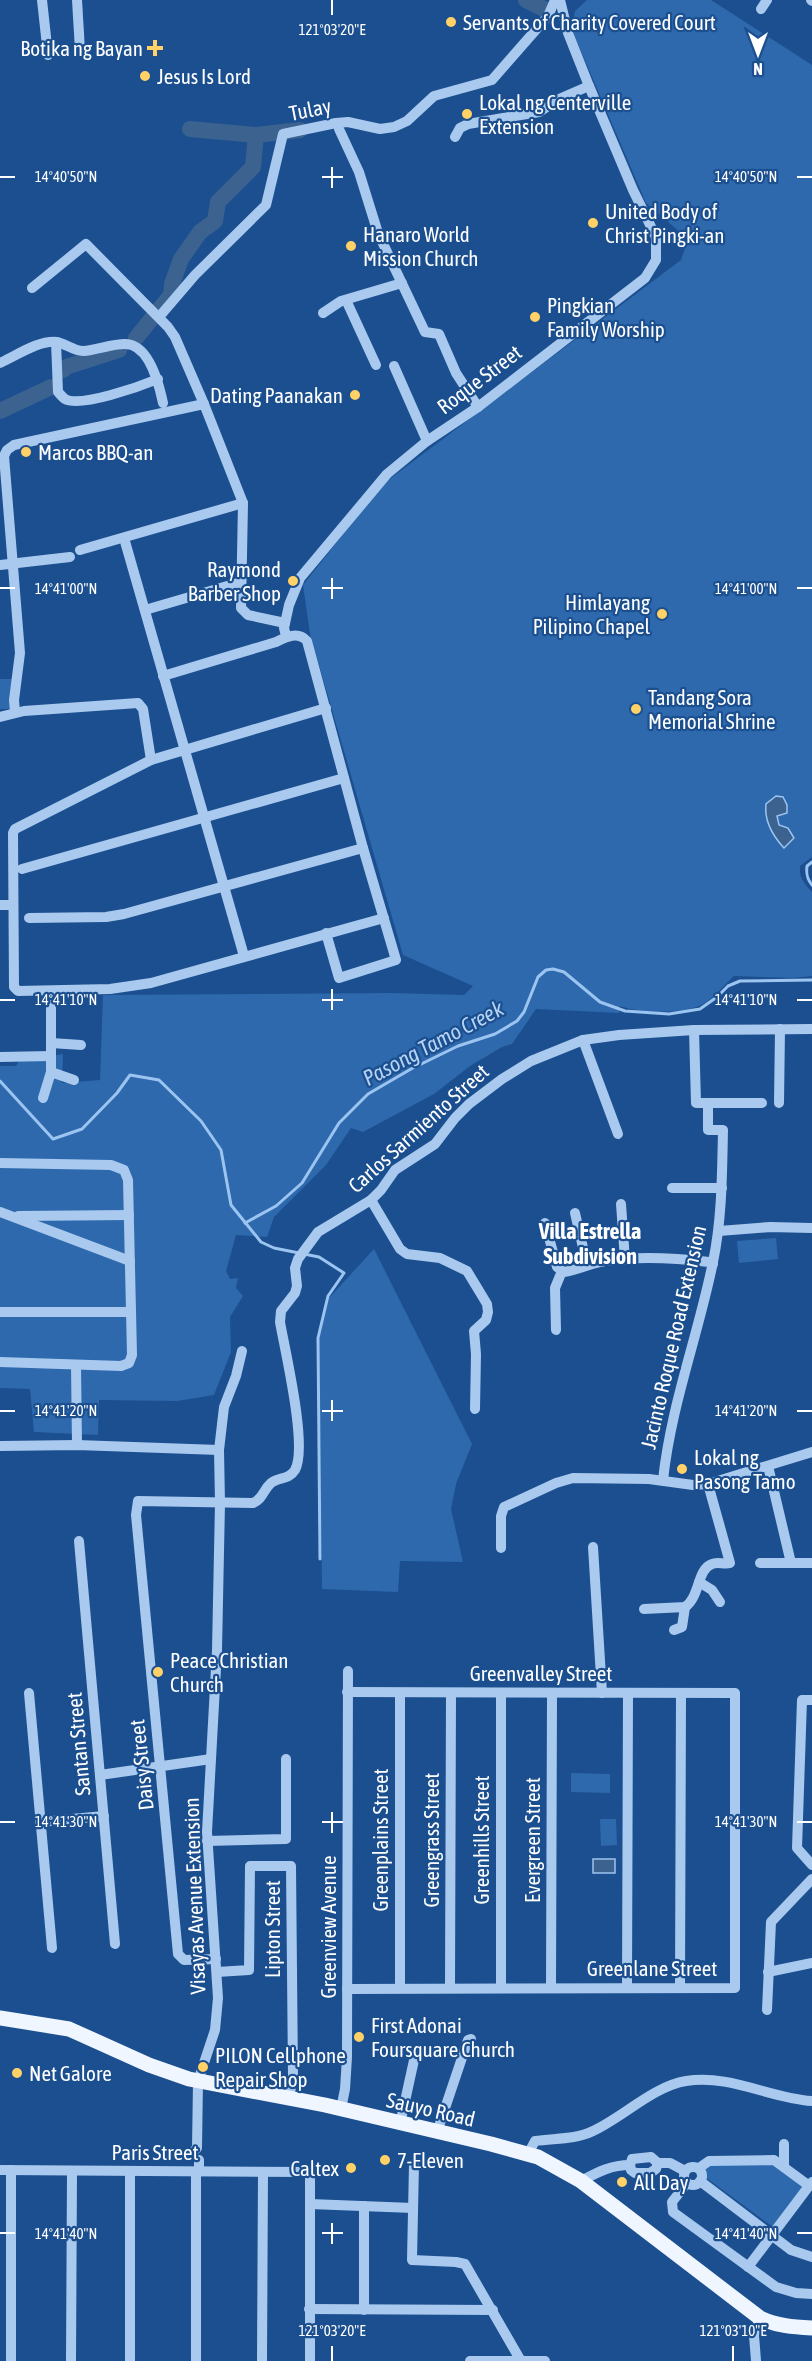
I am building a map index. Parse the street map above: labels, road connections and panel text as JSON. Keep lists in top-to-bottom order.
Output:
{
  "streets": {
    "main road": ["Sauyo Road"],
    "street": [
      "Tulay",
      "Roque Street",
      "Carlos Sarmiento Street",
      "Jacinto Roque Road Extension",
      "Greenvalley Street",
      "Santan Street",
      "Daisy Street",
      "Greenplains Street",
      "Greengrass Street",
      "Greenhills Street",
      "Evergreen Street",
      "Visayas Avenue Extension",
      "Greenview Avenue",
      "Lipton Street",
      "Greenlane Street",
      "Paris Street"
    ]
  },
  "crossings": [
    ["Tulay", "Roque Street"],
    ["Carlos Sarmiento Street", "Daisy Street"],
    ["Carlos Sarmiento Street", "Visayas Avenue Extension"],
    ["Greenvalley Street", "Greenplains Street"],
    ["Greenvalley Street", "Greengrass Street"],
    ["Greenvalley Street", "Greenhills Street"],
    ["Greenvalley Street", "Evergreen Street"],
    ["Greenvalley Street", "Greenview Avenue"],
    ["Greenvalley Street", "Greenlane Street"],
    ["Daisy Street", "Visayas Avenue Extension"],
    ["Greenplains Street", "Greenlane Street"],
    ["Greengrass Street", "Greenlane Street"],
    ["Greenhills Street", "Greenlane Street"],
    ["Evergreen Street", "Greenlane Street"],
    ["Visayas Avenue Extension", "Lipton Street"],
    ["Visayas Avenue Extension", "Sauyo Road"],
    ["Visayas Avenue Extension", "Paris Street"],
    ["Greenview Avenue", "Greenlane Street"],
    ["Greenview Avenue", "Sauyo Road"],
    ["Lipton Street", "Sauyo Road"]
  ],
  "districts": ["Villa Estrella Subdivision"],
  "water": ["Pasong Tamo Creek"],
  "places": {
    "other": [
      "Servants of Charity Covered Court",
      "Jesus Is Lord",
      "Lokal ng Centerville Extension",
      "United Body of Christ Pingki-an",
      "Hanaro World Mission Church",
      "Pingkian Family Worship",
      "Dating Paanakan",
      "Marcos BBQ-an",
      "Raymond Barber Shop",
      "Himlayang Pilipino Chapel",
      "Tandang Sora Memorial Shrine",
      "Lokal ng Pasong Tamo",
      "Peace Christian Church",
      "First Adonai Foursquare Church",
      "PILON Cellphone Repair Shop",
      "Net Galore",
      "7-Eleven",
      "Caltex",
      "All Day"
    ],
    "health": ["Botika ng Bayan"]
  },
  "north": "bottom",
  "coordinates": [
    "121°03'20\"E",
    "14°40'50\"N",
    "14°41'00\"N",
    "14°41'10\"N",
    "14°41'20\"N",
    "14°41'30\"N",
    "14°41'40\"N",
    "121°03'10\"E"
  ]
}
